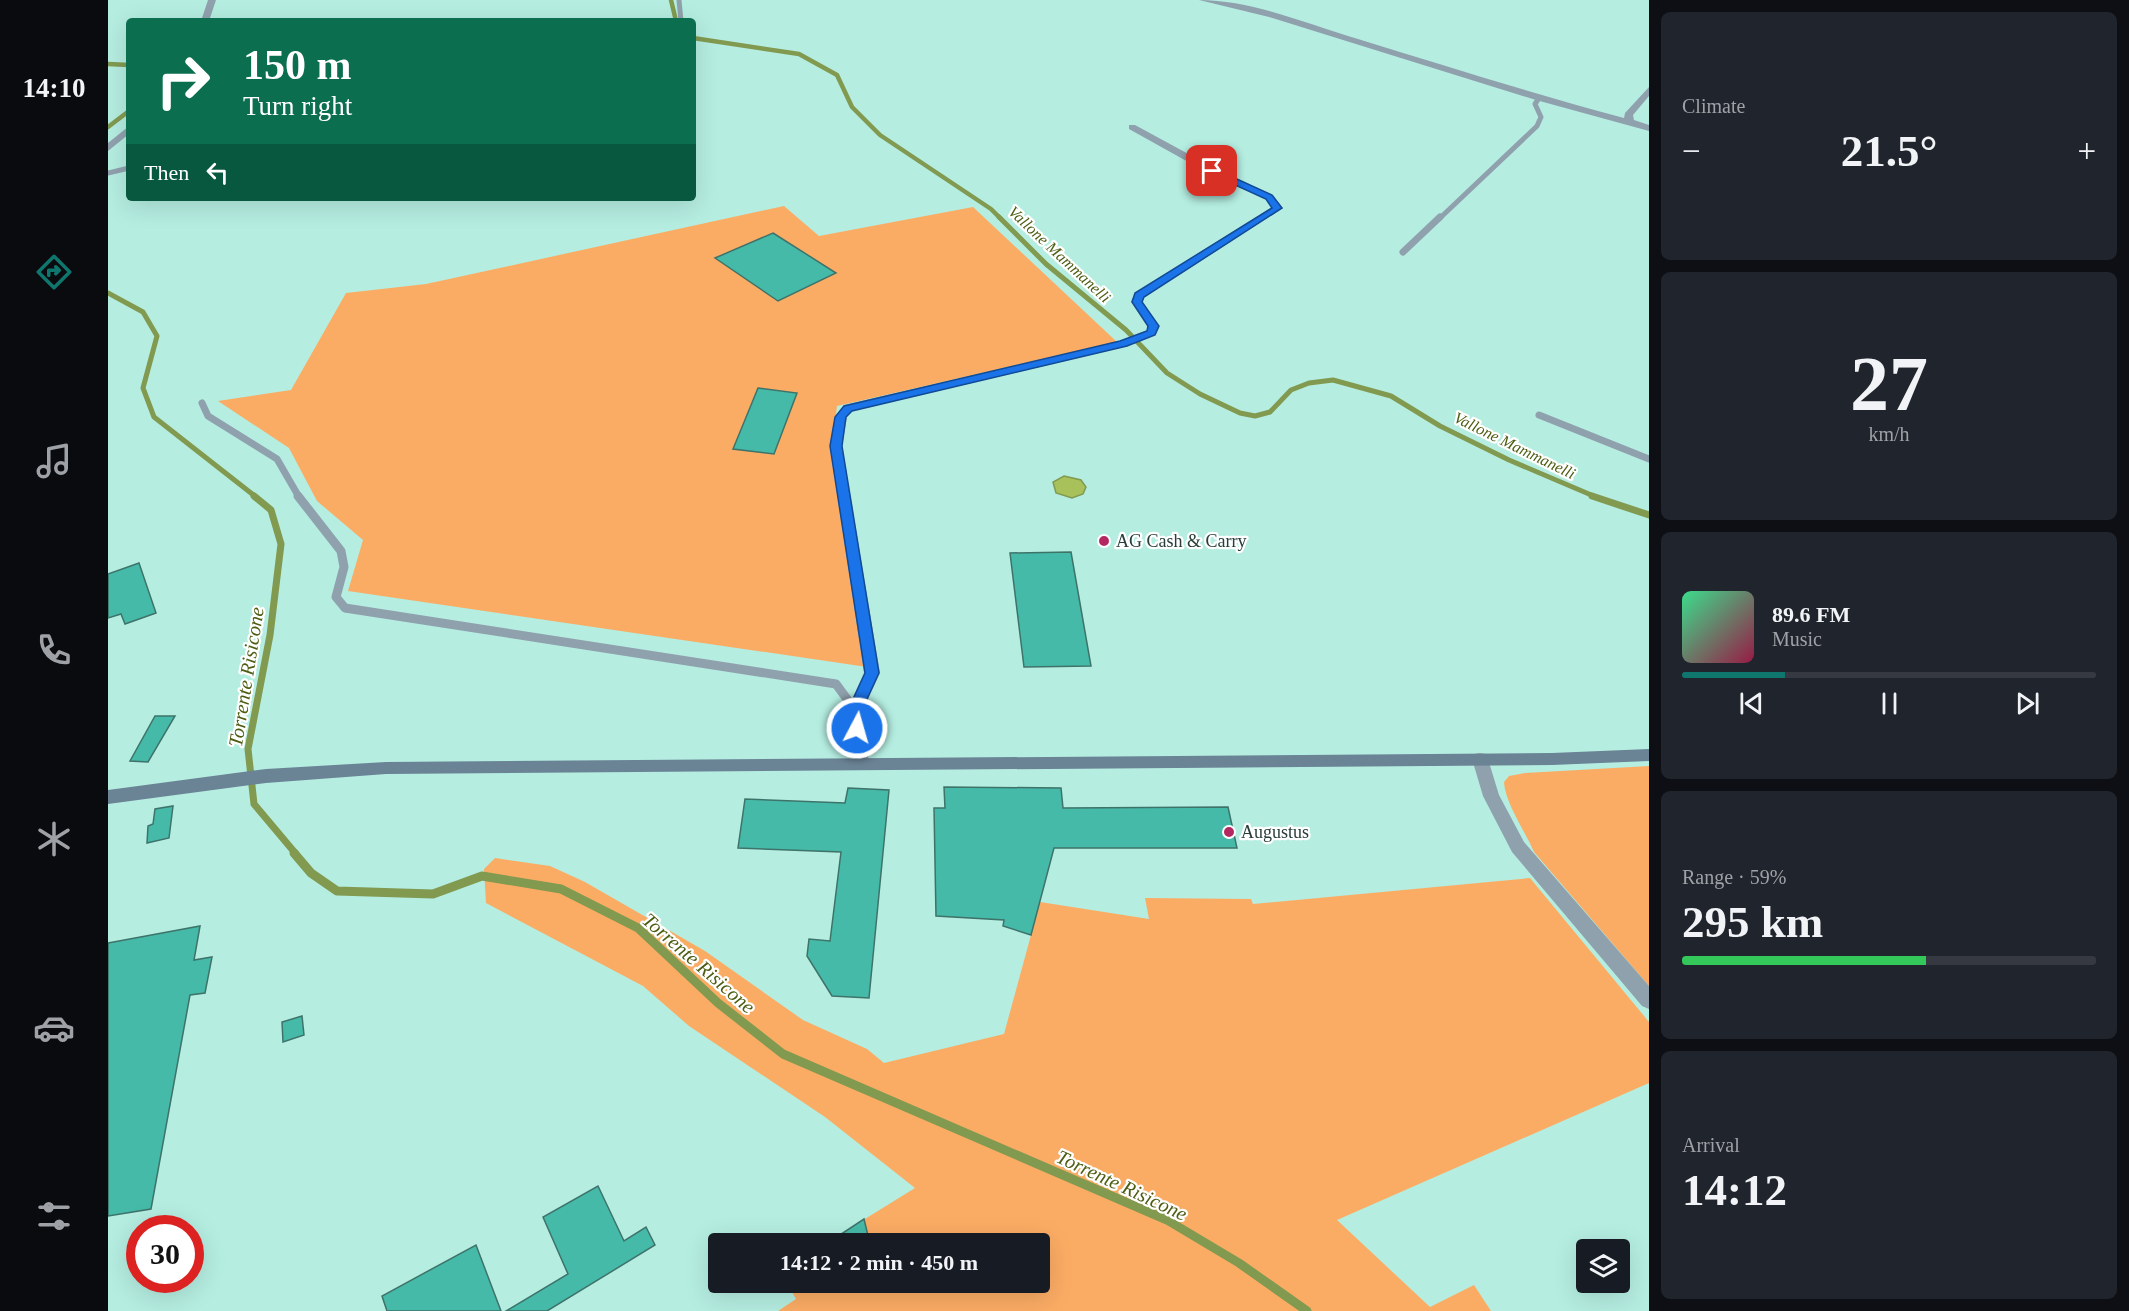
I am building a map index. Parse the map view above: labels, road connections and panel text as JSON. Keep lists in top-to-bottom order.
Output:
{
  "water": ["Vallone Mammanelli", "Torrente Risicone"],
  "places": ["AG Cash & Carry", "Augustus"],
  "page": {
    "tabs": "14:10",
    "tile": [
      "Climate",
      ["27", "km/h"],
      ["Range · 59%", "295 km"],
      ["Arrival", "14:12"]
    ],
    "turn": ["150 m", "Turn right"],
    "heat": ["−", "21.5°", "+"],
    "then": "Then",
    "song": ["89.6 FM", "Music"],
    "limit": "30",
    "trip": "14:12 · 2 min · 450 m"
  }
}
